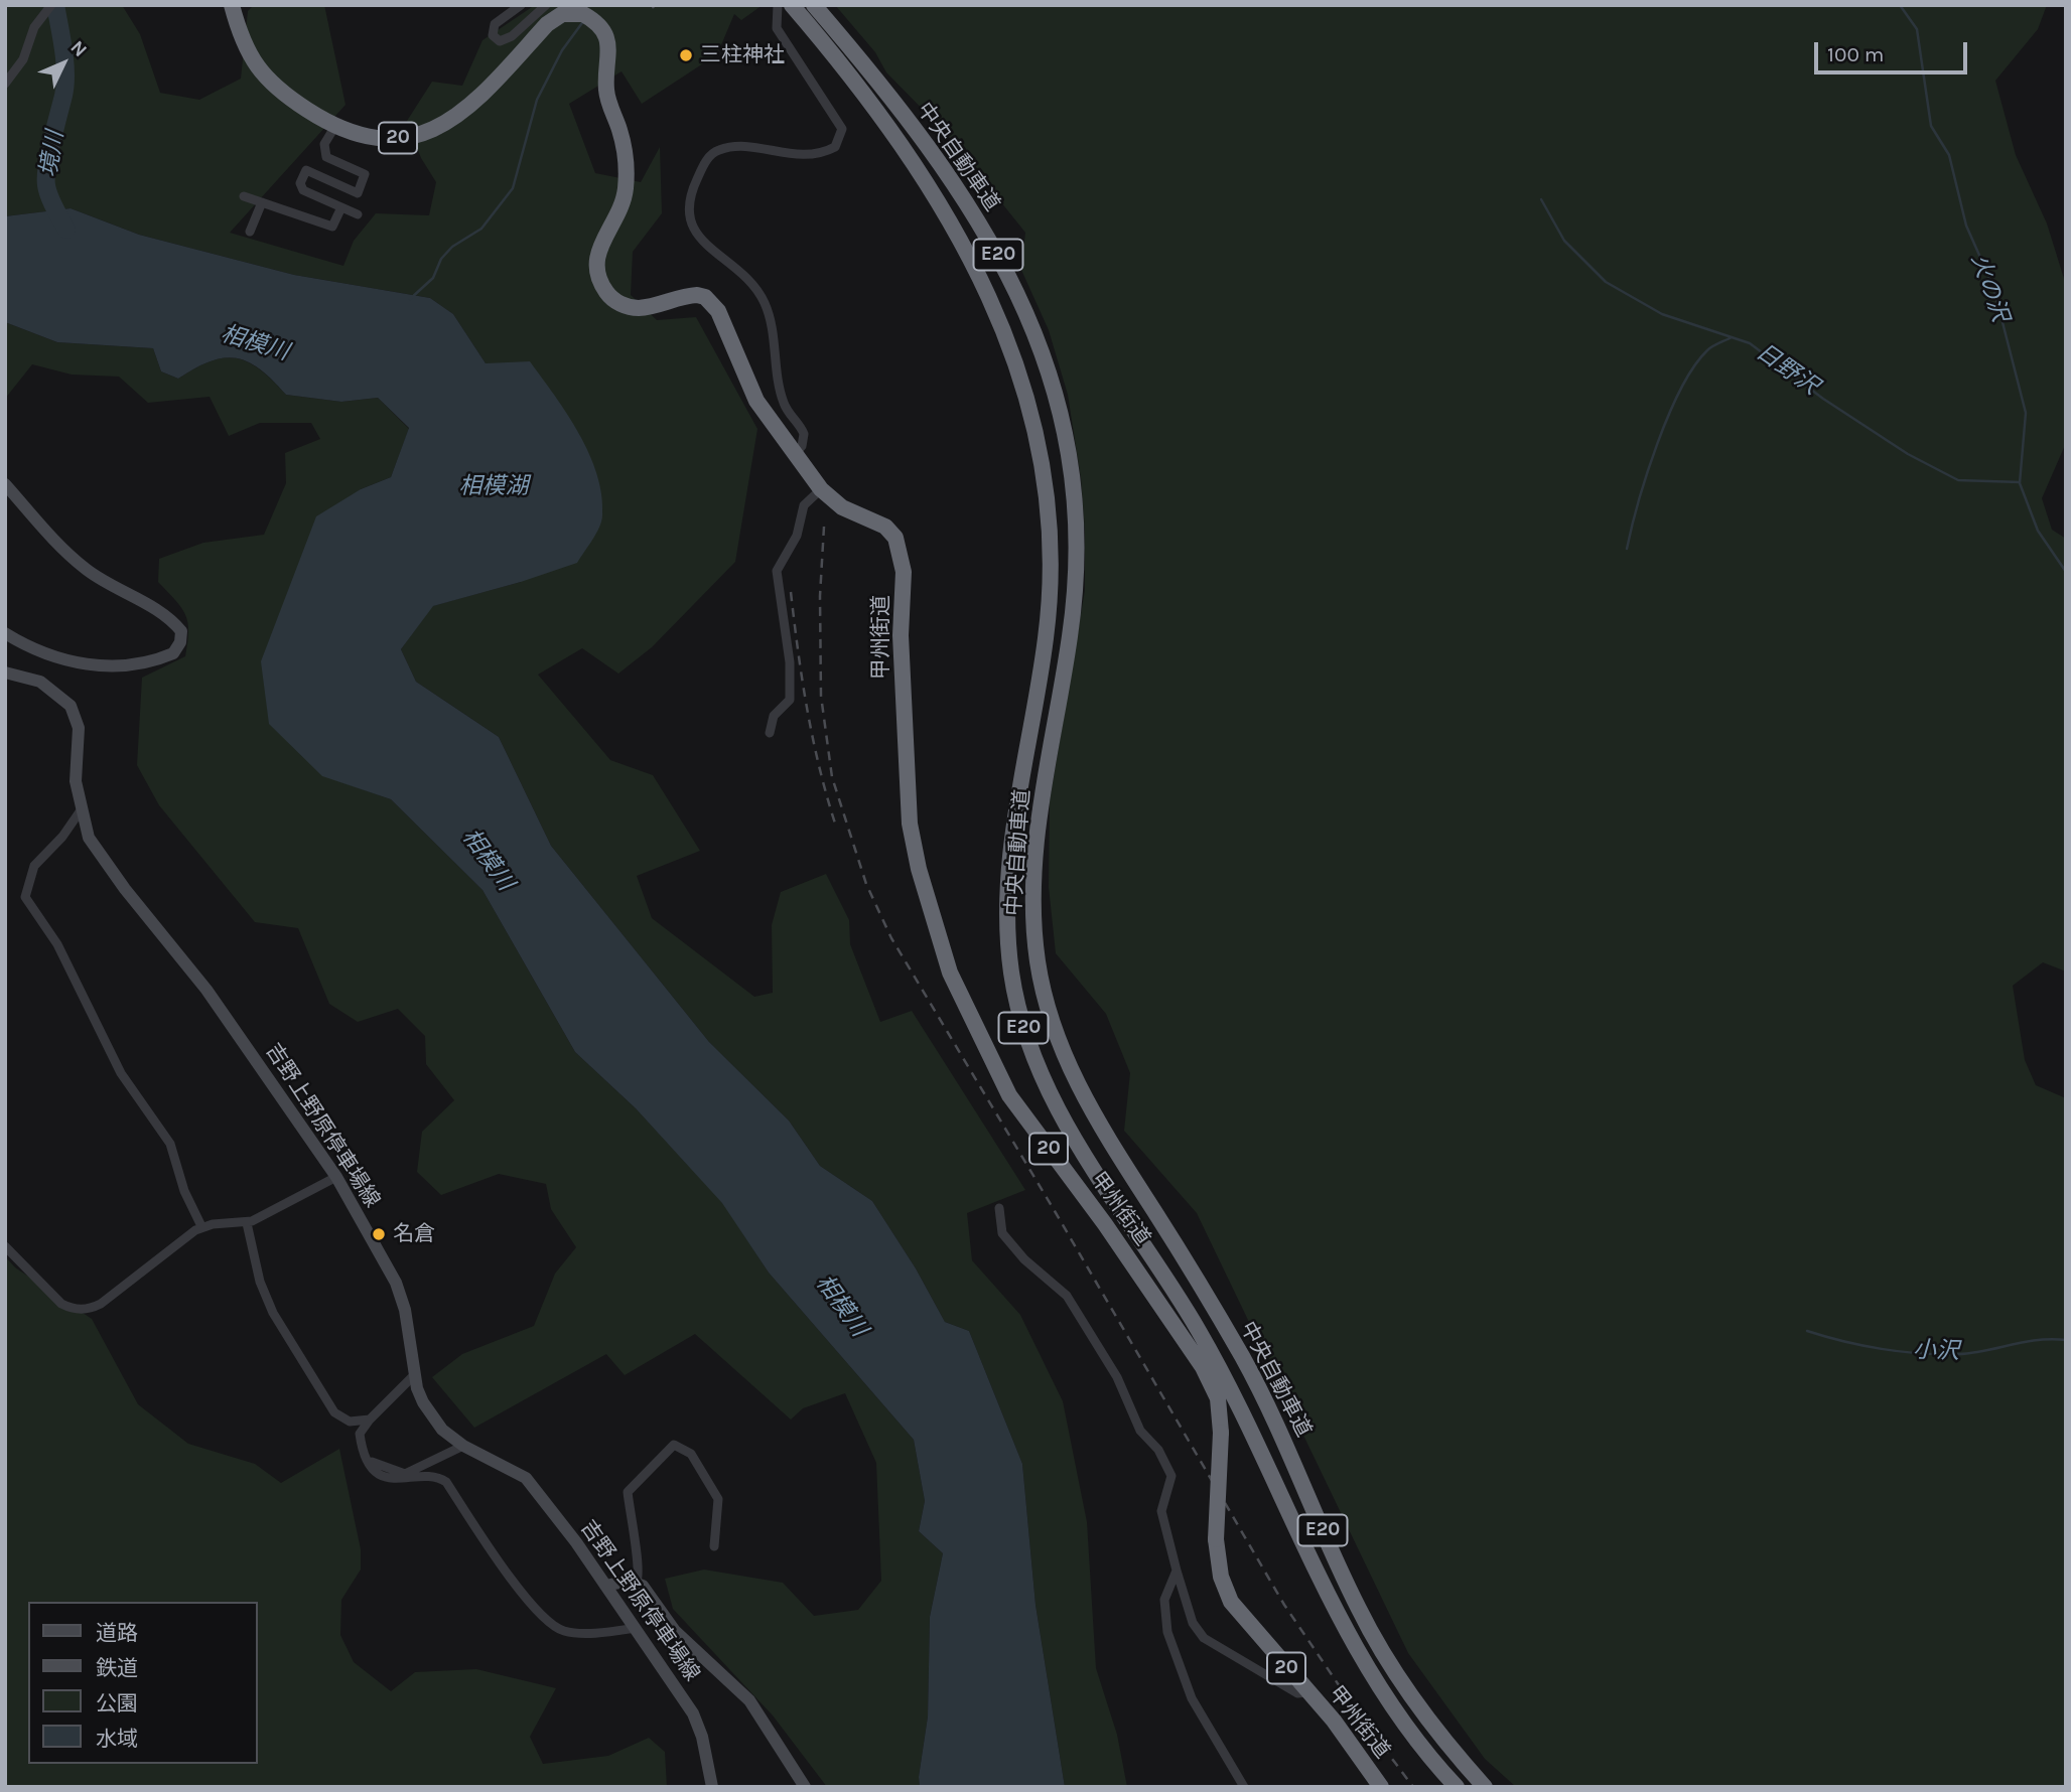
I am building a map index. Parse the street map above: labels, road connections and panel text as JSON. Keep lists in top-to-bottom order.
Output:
{
  "streets": {
    "highway": [
      "20",
      "中央自動車道",
      "E20",
      "甲州街道"
    ],
    "main road": ["吉野上野原停車場線"]
  },
  "water": [
    "境川",
    "火の沢",
    "相模川",
    "日野沢",
    "相模湖",
    "小沢"
  ],
  "places": ["三柱神社", "名倉"],
  "legend": [
    "道路",
    "鉄道",
    "公園",
    "水域"
  ],
  "scale_bar": "100 m",
  "north": "top right"
}
